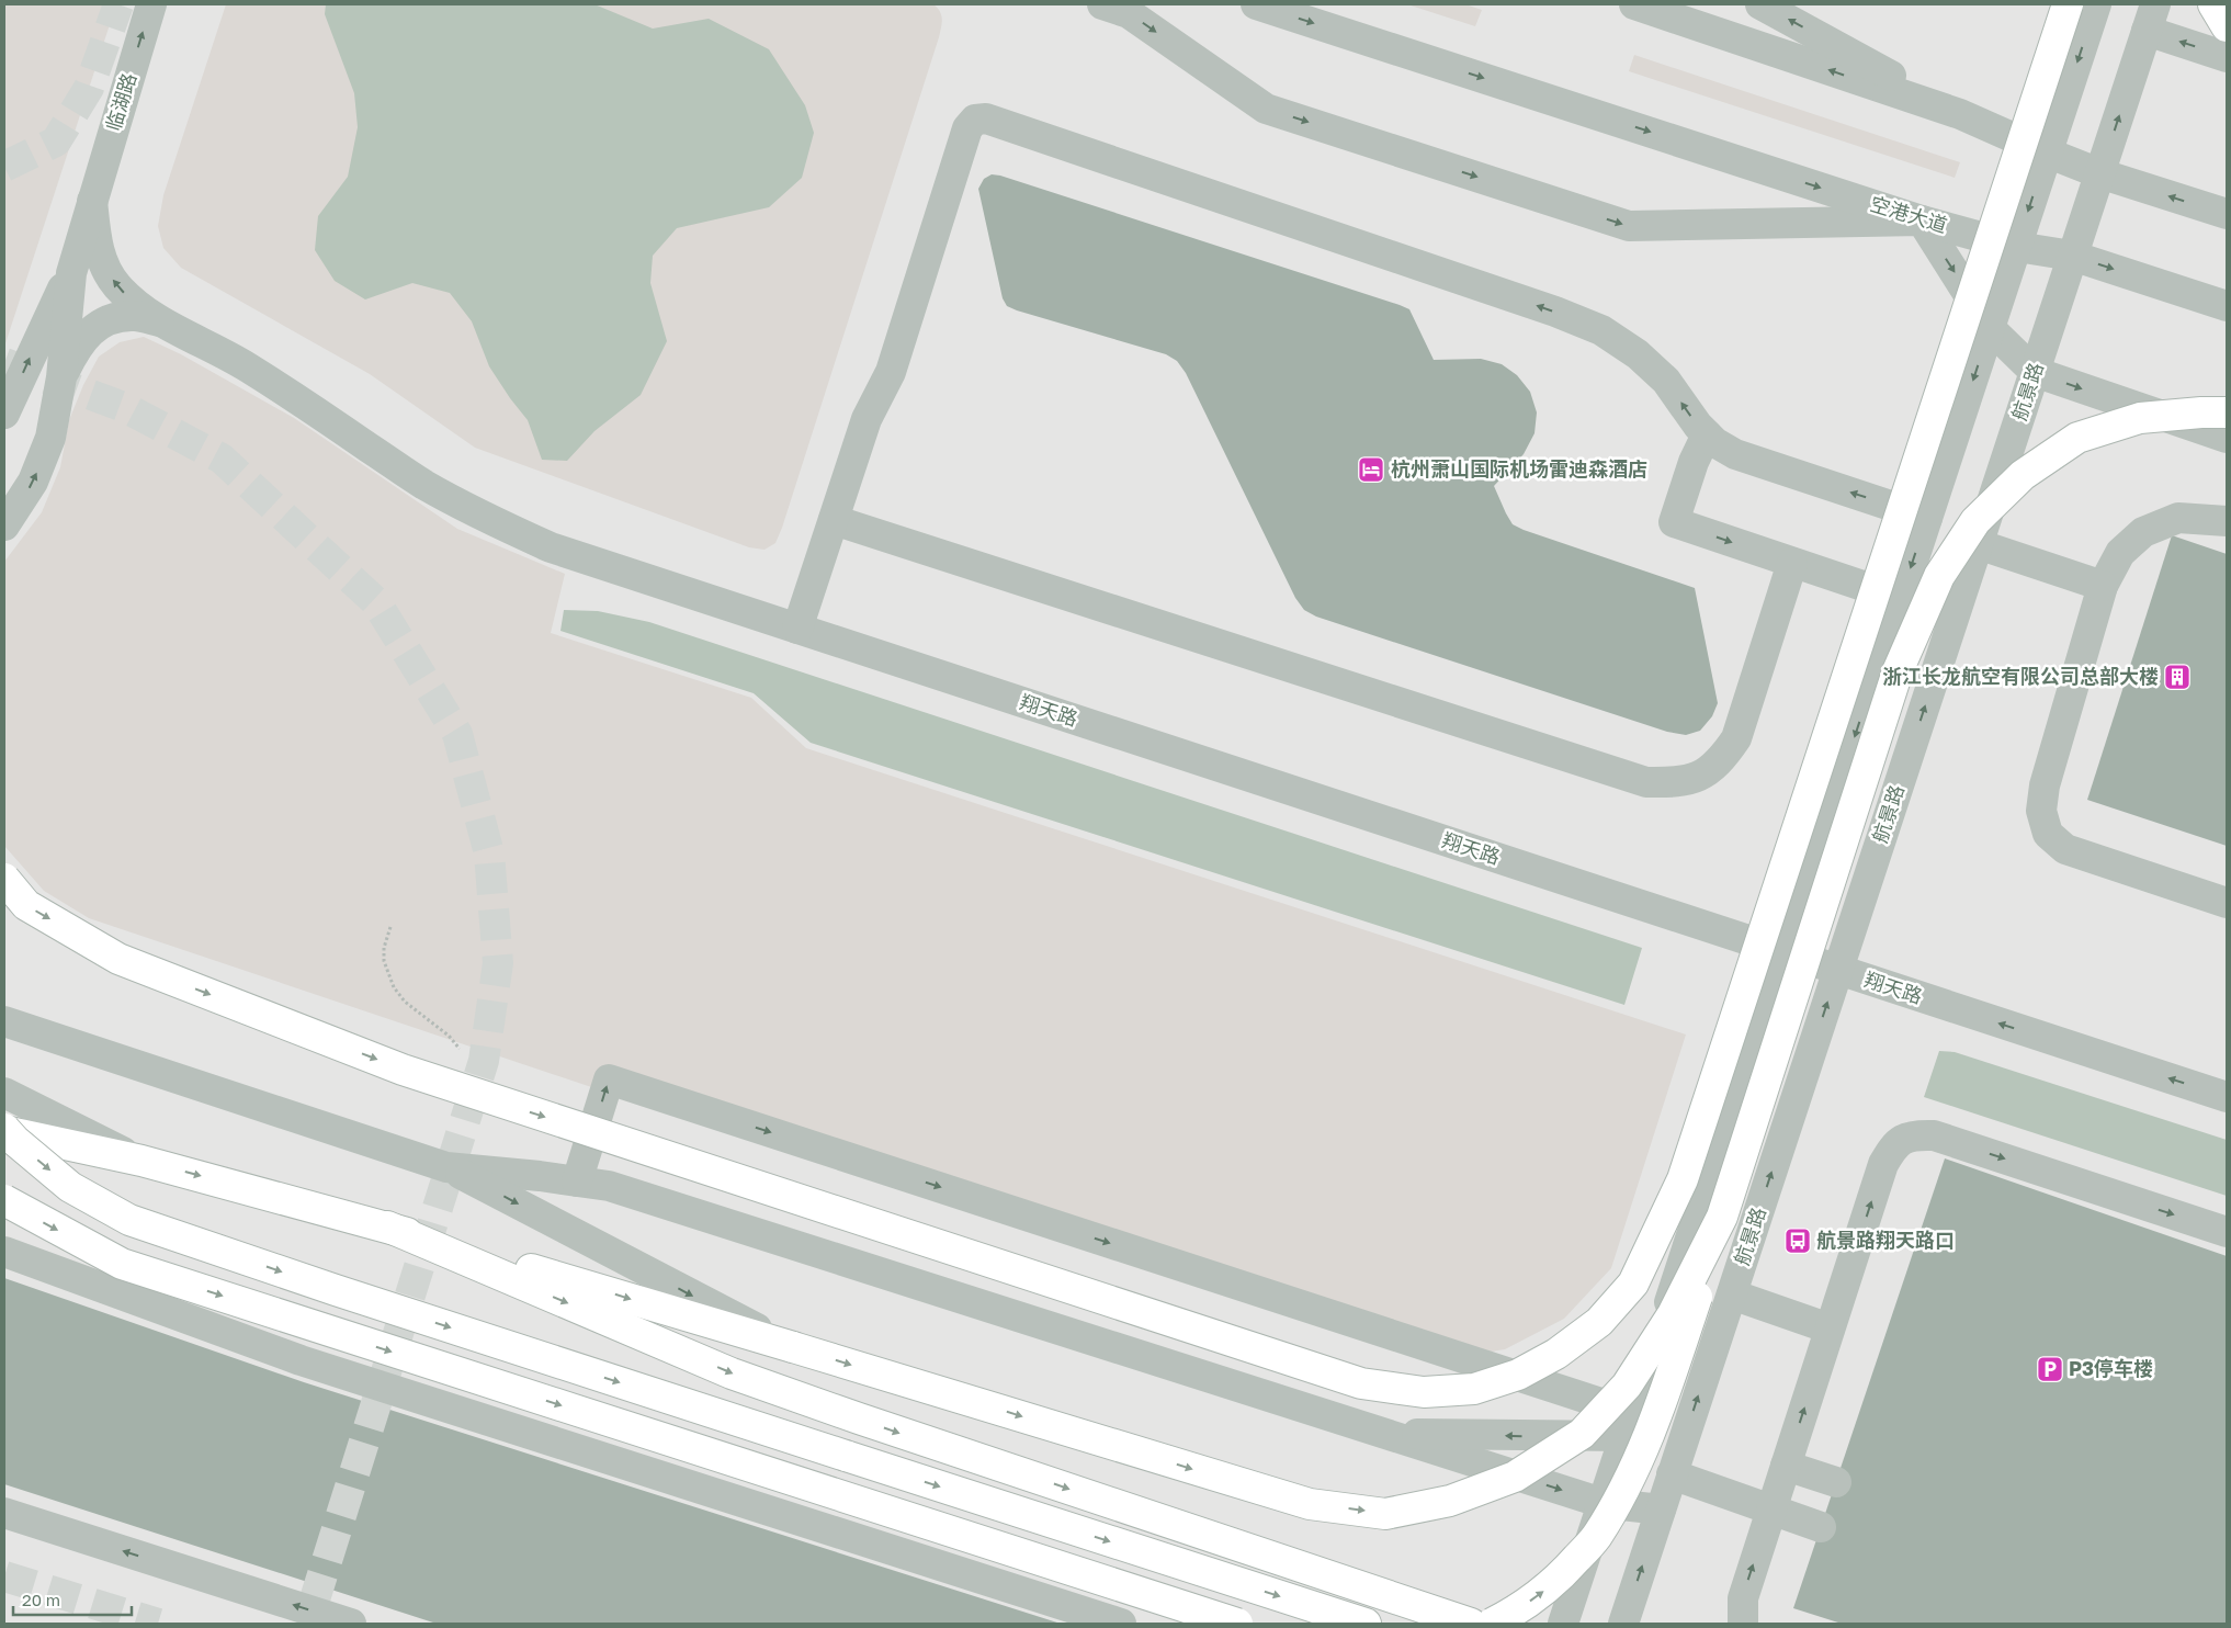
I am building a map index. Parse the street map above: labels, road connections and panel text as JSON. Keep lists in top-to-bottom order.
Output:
{
  "streets": {
    "street": [
      "临湖路",
      "空港大道",
      "航景路",
      "翔天路"
    ]
  },
  "crossings": [
    ["空港大道", "航景路"],
    ["航景路", "翔天路"]
  ],
  "one_way": ["临湖路"],
  "places": {
    "hotel": ["杭州萧山国际机场雷迪森酒店"],
    "building": ["浙江长龙航空有限公司总部大楼"],
    "bus stop": ["航景路翔天路口"],
    "parking": ["P3停车楼"]
  },
  "scale_bar": "20 m"
}
